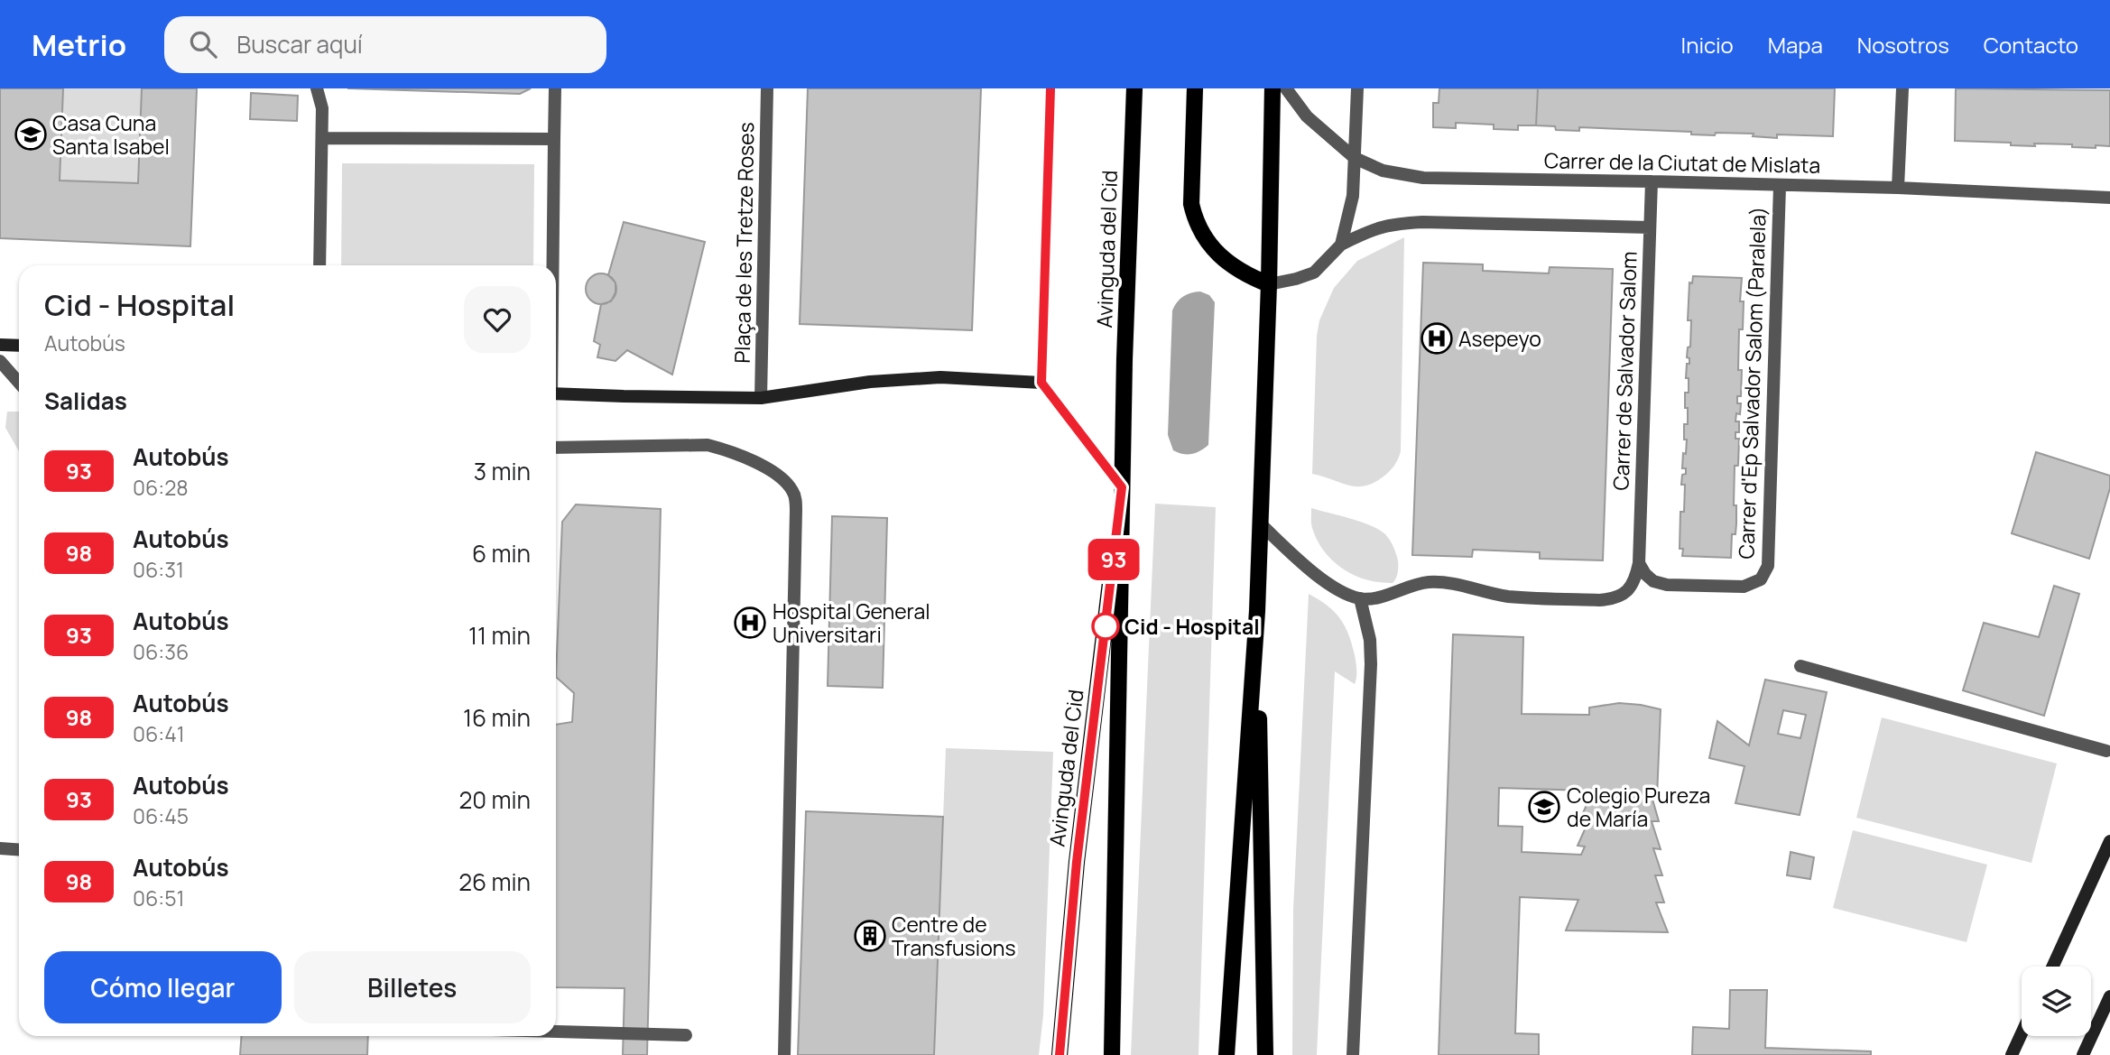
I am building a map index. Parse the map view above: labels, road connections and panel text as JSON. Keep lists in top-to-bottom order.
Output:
{
  "streets": {
    "main road": ["Avinguda del Cid"],
    "street": [
      "Carrer de la Ciutat de Mislata",
      "Plaça de les Tretze Roses",
      "Carrer de Salvador Salom",
      "Carrer d'Ep Salvador Salom (Paralela)"
    ]
  },
  "crossings": [
    ["Carrer de la Ciutat de Mislata", "Carrer de Salvador Salom"],
    ["Carrer de la Ciutat de Mislata", "Carrer d'Ep Salvador Salom (Paralela)"],
    ["Carrer de Salvador Salom", "Carrer d'Ep Salvador Salom (Paralela)"]
  ],
  "places": {
    "school or university": ["Casa Cuna Santa Isabel", "Colegio Pureza de María"],
    "hospital": ["Asepeyo", "Hospital General Universitari"],
    "other": ["Cid - Hospital"],
    "building": ["Centre de Transfusions"]
  },
  "lines": ["bus line 93"],
  "page": {
    "header": "Metrio",
    "search": "Buscar aquí",
    "nav": [
      "Inicio",
      "Mapa",
      "Nosotros",
      "Contacto"
    ],
    "on_map": "93",
    "heading": [
      ["Cid - Hospital", "Autobús"],
      "Salidas"
    ],
    "list": [
      {
        "mark": "93",
        "name": "Autobús",
        "note": "06:28",
        "value": "3 min"
      },
      {
        "mark": "98",
        "name": "Autobús",
        "note": "06:31",
        "value": "6 min"
      },
      {
        "mark": "93",
        "name": "Autobús",
        "note": "06:36",
        "value": "11 min"
      },
      {
        "mark": "98",
        "name": "Autobús",
        "note": "06:41",
        "value": "16 min"
      },
      {
        "mark": "93",
        "name": "Autobús",
        "note": "06:45",
        "value": "20 min"
      },
      {
        "mark": "98",
        "name": "Autobús",
        "note": "06:51",
        "value": "26 min"
      }
    ],
    "buttons": ["Cómo llegar", "Billetes"]
  }
}
